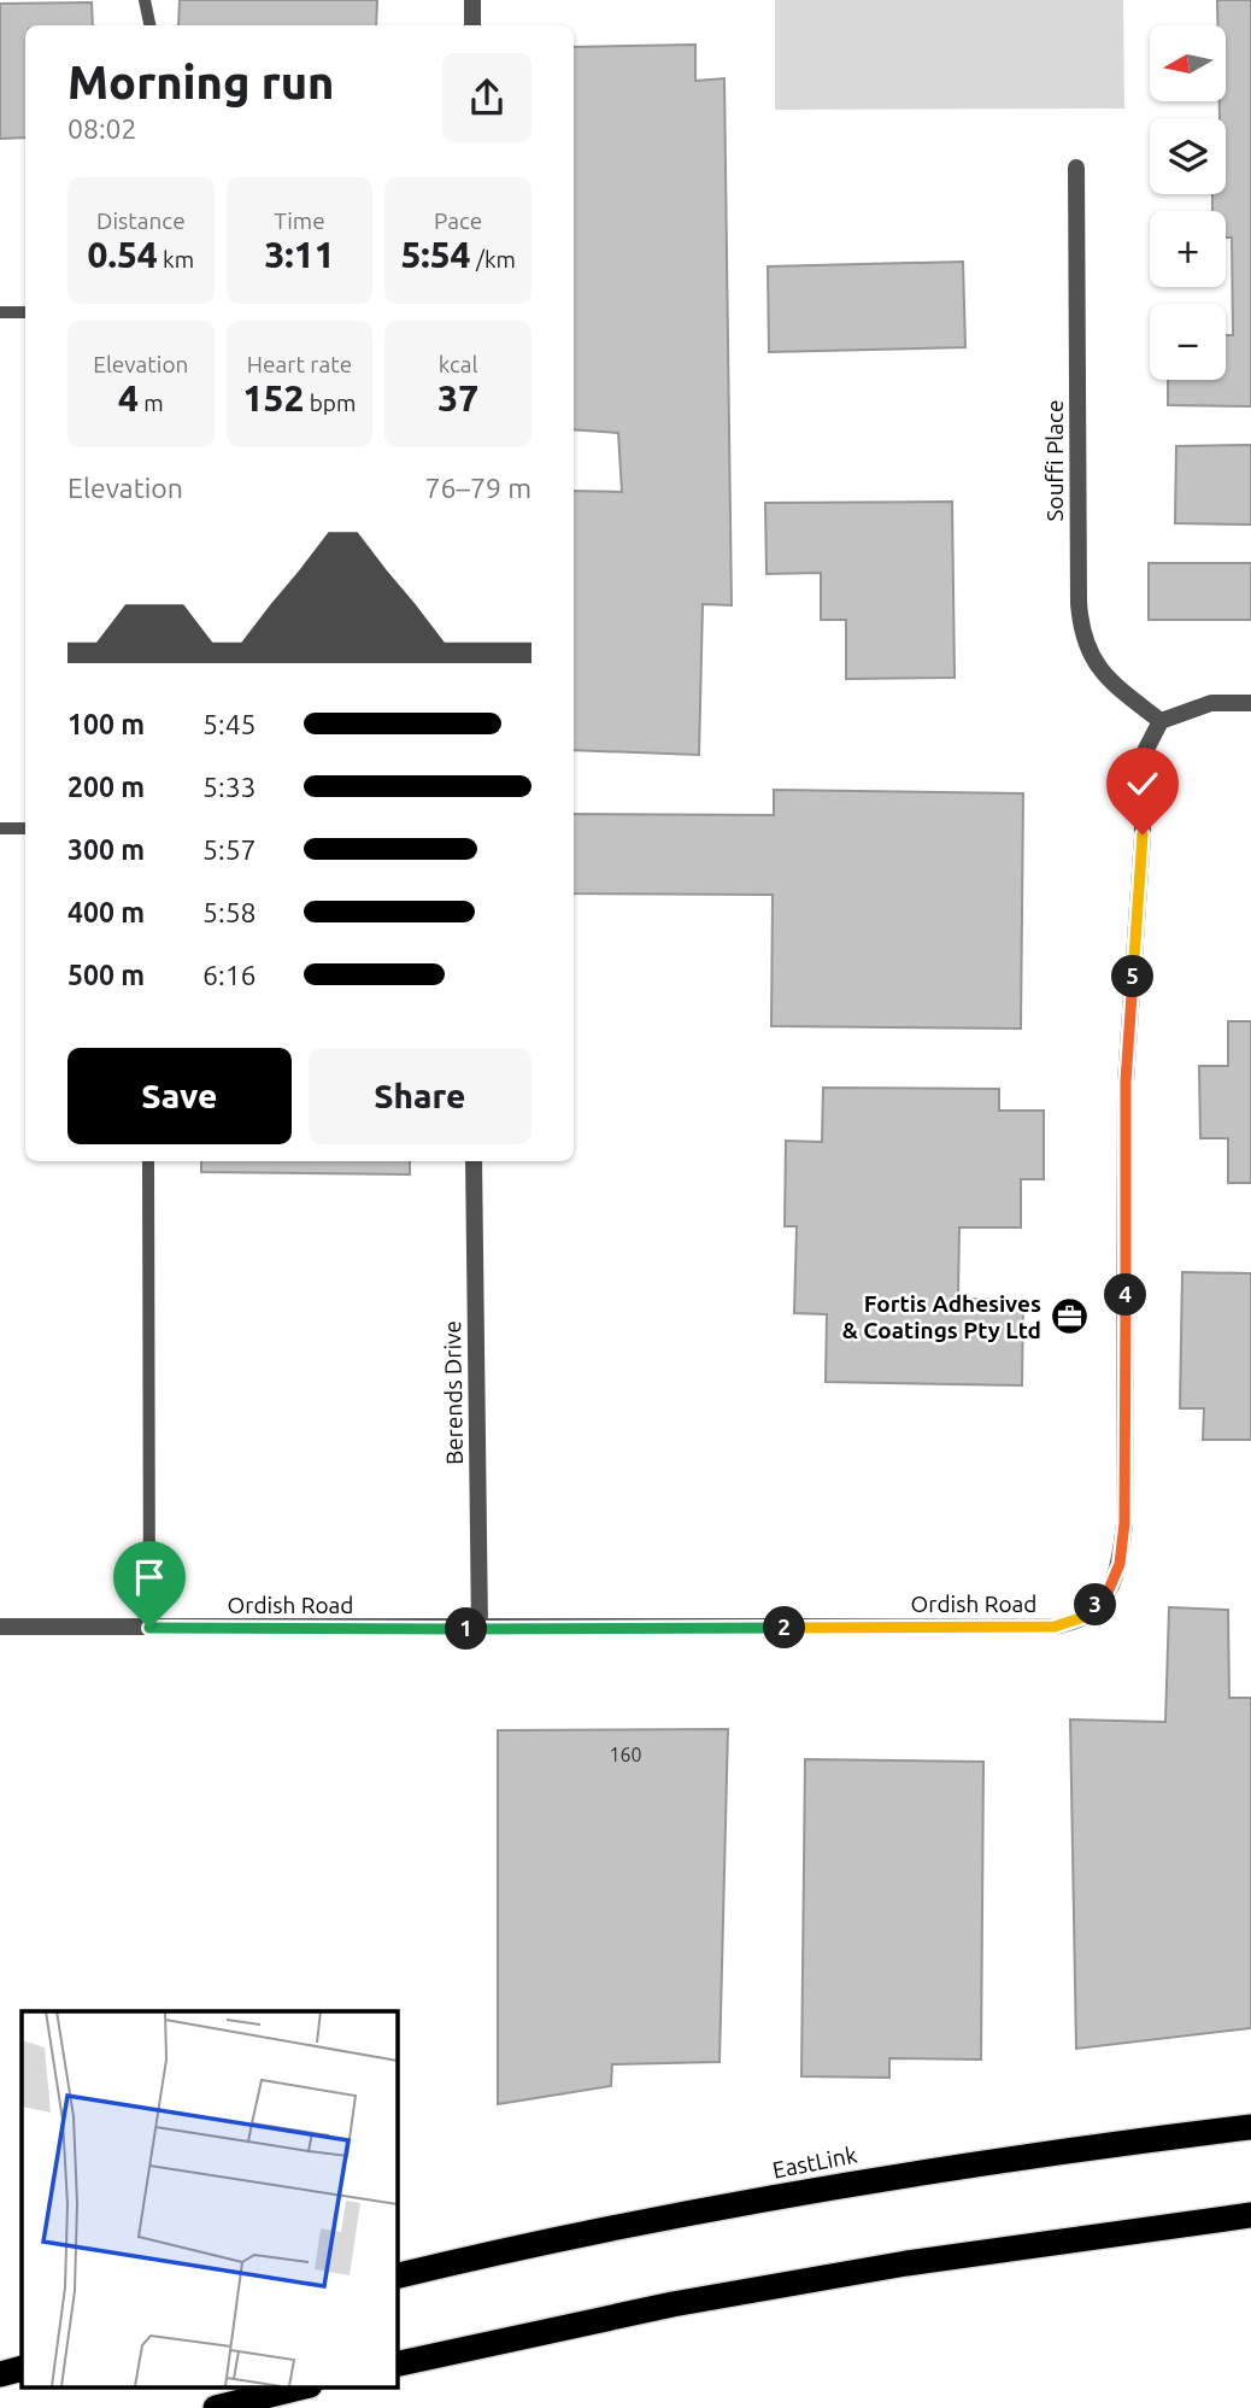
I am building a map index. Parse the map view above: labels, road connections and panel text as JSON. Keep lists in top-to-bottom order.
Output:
{
  "streets": {
    "highway": ["EastLink"],
    "street": ["Souffi Place", "Berends Drive", "Ordish Road"]
  },
  "crossings": [
    ["Souffi Place", "Ordish Road"],
    ["Berends Drive", "Ordish Road"]
  ],
  "places": {
    "office": ["Fortis Adhesives & Coatings Pty Ltd"]
  },
  "house_numbers": ["160"],
  "north": "left",
  "page": {
    "map_buttons": ["+", "−"],
    "heading": ["Morning run", "08:02"],
    "stats": [
      ["Distance", "0.54 km"],
      ["Time", "3:11"],
      ["Pace", "5:54 /km"],
      ["Elevation", "4 m"],
      ["Heart rate", "152 bpm"],
      ["kcal", "37"]
    ],
    "chart": ["Elevation", "76–79 m"],
    "list": [
      {
        "name": "100 m",
        "note": "5:45"
      },
      {
        "name": "200 m",
        "note": "5:33"
      },
      {
        "name": "300 m",
        "note": "5:57"
      },
      {
        "name": "400 m",
        "note": "5:58"
      },
      {
        "name": "500 m",
        "note": "6:16"
      }
    ],
    "pins": [
      "5",
      "4",
      "3",
      "2",
      "1"
    ],
    "buttons": ["Save", "Share"]
  }
}
